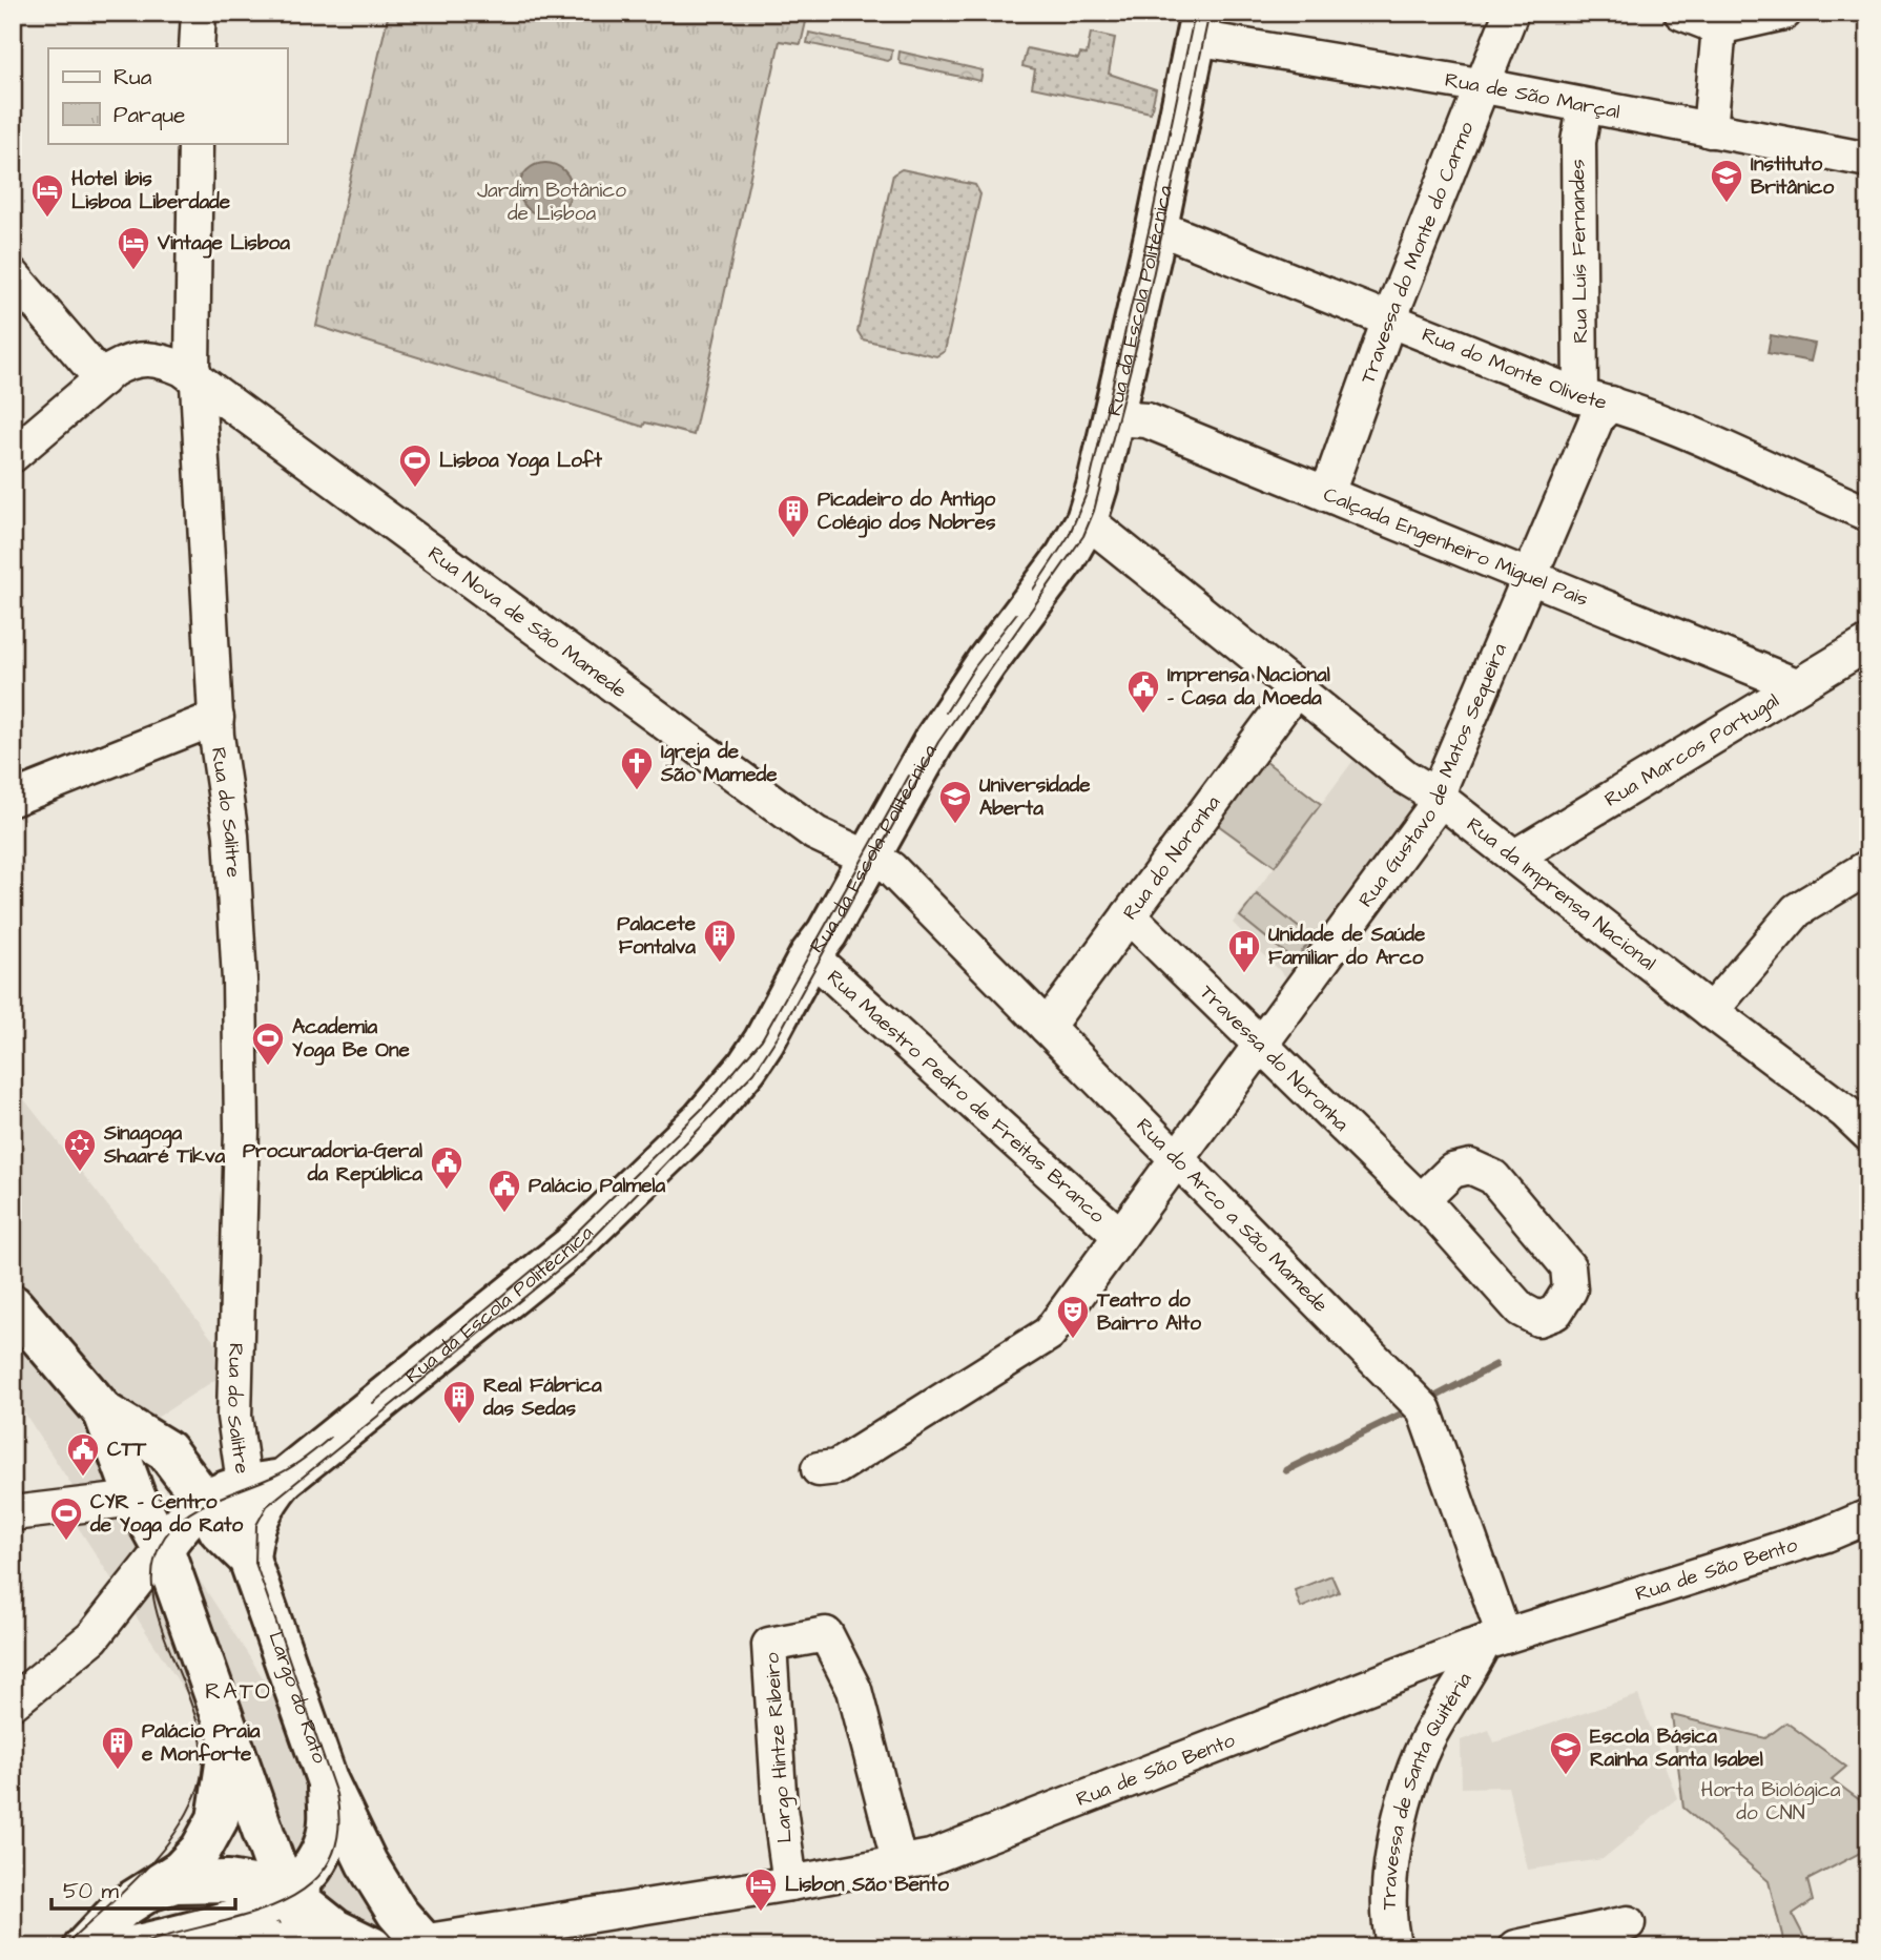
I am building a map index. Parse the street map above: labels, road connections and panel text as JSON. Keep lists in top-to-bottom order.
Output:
{
  "streets": {
    "main road": ["Rua da Escola Politécnica", "Largo do Rato"],
    "street": [
      "Rua de São Marçal",
      "Rua Luís Fernandes",
      "Travessa do Monte do Carmo",
      "Rua do Monte Olivete",
      "Calçada Engenheiro Miguel Pais",
      "Rua Nova de São Mamede",
      "Rua Marcos Portugal",
      "Rua Gustavo de Matos Sequeira",
      "Rua do Salitre",
      "Rua do Noronha",
      "Rua da Imprensa Nacional",
      "Travessa do Noronha",
      "Rua Maestro Pedro de Freitas Branco",
      "Rua do Arco a São Mamede",
      "Rua de São Bento",
      "Largo Hintze Ribeiro",
      "Travessa de Santa Quitéria"
    ]
  },
  "crossings": [
    ["Rua de São Marçal", "Rua Luís Fernandes"],
    ["Rua de São Marçal", "Travessa do Monte do Carmo"],
    ["Rua de São Marçal", "Rua da Escola Politécnica"],
    ["Rua Luís Fernandes", "Rua do Monte Olivete"],
    ["Rua Luís Fernandes", "Rua Gustavo de Matos Sequeira"],
    ["Travessa do Monte do Carmo", "Rua do Monte Olivete"],
    ["Travessa do Monte do Carmo", "Calçada Engenheiro Miguel Pais"],
    ["Rua da Escola Politécnica", "Rua do Monte Olivete"],
    ["Rua da Escola Politécnica", "Calçada Engenheiro Miguel Pais"],
    ["Rua da Escola Politécnica", "Rua Nova de São Mamede"],
    ["Rua da Escola Politécnica", "Rua do Salitre"],
    ["Rua da Escola Politécnica", "Rua da Imprensa Nacional"],
    ["Rua da Escola Politécnica", "Rua Maestro Pedro de Freitas Branco"],
    ["Rua da Escola Politécnica", "Rua do Arco a São Mamede"],
    ["Rua do Monte Olivete", "Rua Gustavo de Matos Sequeira"],
    ["Calçada Engenheiro Miguel Pais", "Rua Marcos Portugal"],
    ["Calçada Engenheiro Miguel Pais", "Rua Gustavo de Matos Sequeira"],
    ["Rua Nova de São Mamede", "Rua do Salitre"],
    ["Rua Nova de São Mamede", "Rua do Arco a São Mamede"],
    ["Rua Marcos Portugal", "Rua da Imprensa Nacional"],
    ["Rua Gustavo de Matos Sequeira", "Rua da Imprensa Nacional"],
    ["Rua Gustavo de Matos Sequeira", "Travessa do Noronha"],
    ["Rua Gustavo de Matos Sequeira", "Rua Maestro Pedro de Freitas Branco"],
    ["Rua Gustavo de Matos Sequeira", "Rua do Arco a São Mamede"],
    ["Rua do Noronha", "Rua da Imprensa Nacional"],
    ["Rua do Noronha", "Travessa do Noronha"],
    ["Rua do Noronha", "Rua do Arco a São Mamede"],
    ["Rua do Arco a São Mamede", "Rua de São Bento"],
    ["Rua do Arco a São Mamede", "Travessa de Santa Quitéria"],
    ["Rua de São Bento", "Largo do Rato"],
    ["Rua de São Bento", "Largo Hintze Ribeiro"],
    ["Rua de São Bento", "Travessa de Santa Quitéria"]
  ],
  "districts": ["RATO"],
  "parks": ["Jardim Botânico de Lisboa", "Horta Biológica do CNN"],
  "places": {
    "school or university": ["Instituto Britânico", "Universidade Aberta", "Escola Básica Rainha Santa Isabel"],
    "hotel": ["Hotel ibis Lisboa Liberdade", "Vintage Lisboa", "Lisbon São Bento"],
    "sports": ["Lisboa Yoga Loft", "Academia Yoga Be One", "CYR - Centro de Yoga do Rato"],
    "building": [
      "Picadeiro do Antigo Colégio dos Nobres",
      "Palacete Fontalva",
      "Real Fábrica das Sedas",
      "Palácio Praia e Monforte"
    ],
    "public building": [
      "Imprensa Nacional - Casa da Moeda",
      "Procuradoria-Geral da República",
      "Palácio Palmela",
      "CTT"
    ],
    "church": ["Igreja de São Mamede"],
    "hospital": ["Unidade de Saúde Familiar do Arco"],
    "synagogue": ["Sinagoga Shaaré Tikva"],
    "theatre": ["Teatro do Bairro Alto"]
  },
  "legend": ["Rua", "Parque"],
  "scale_bar": "50 m"
}
